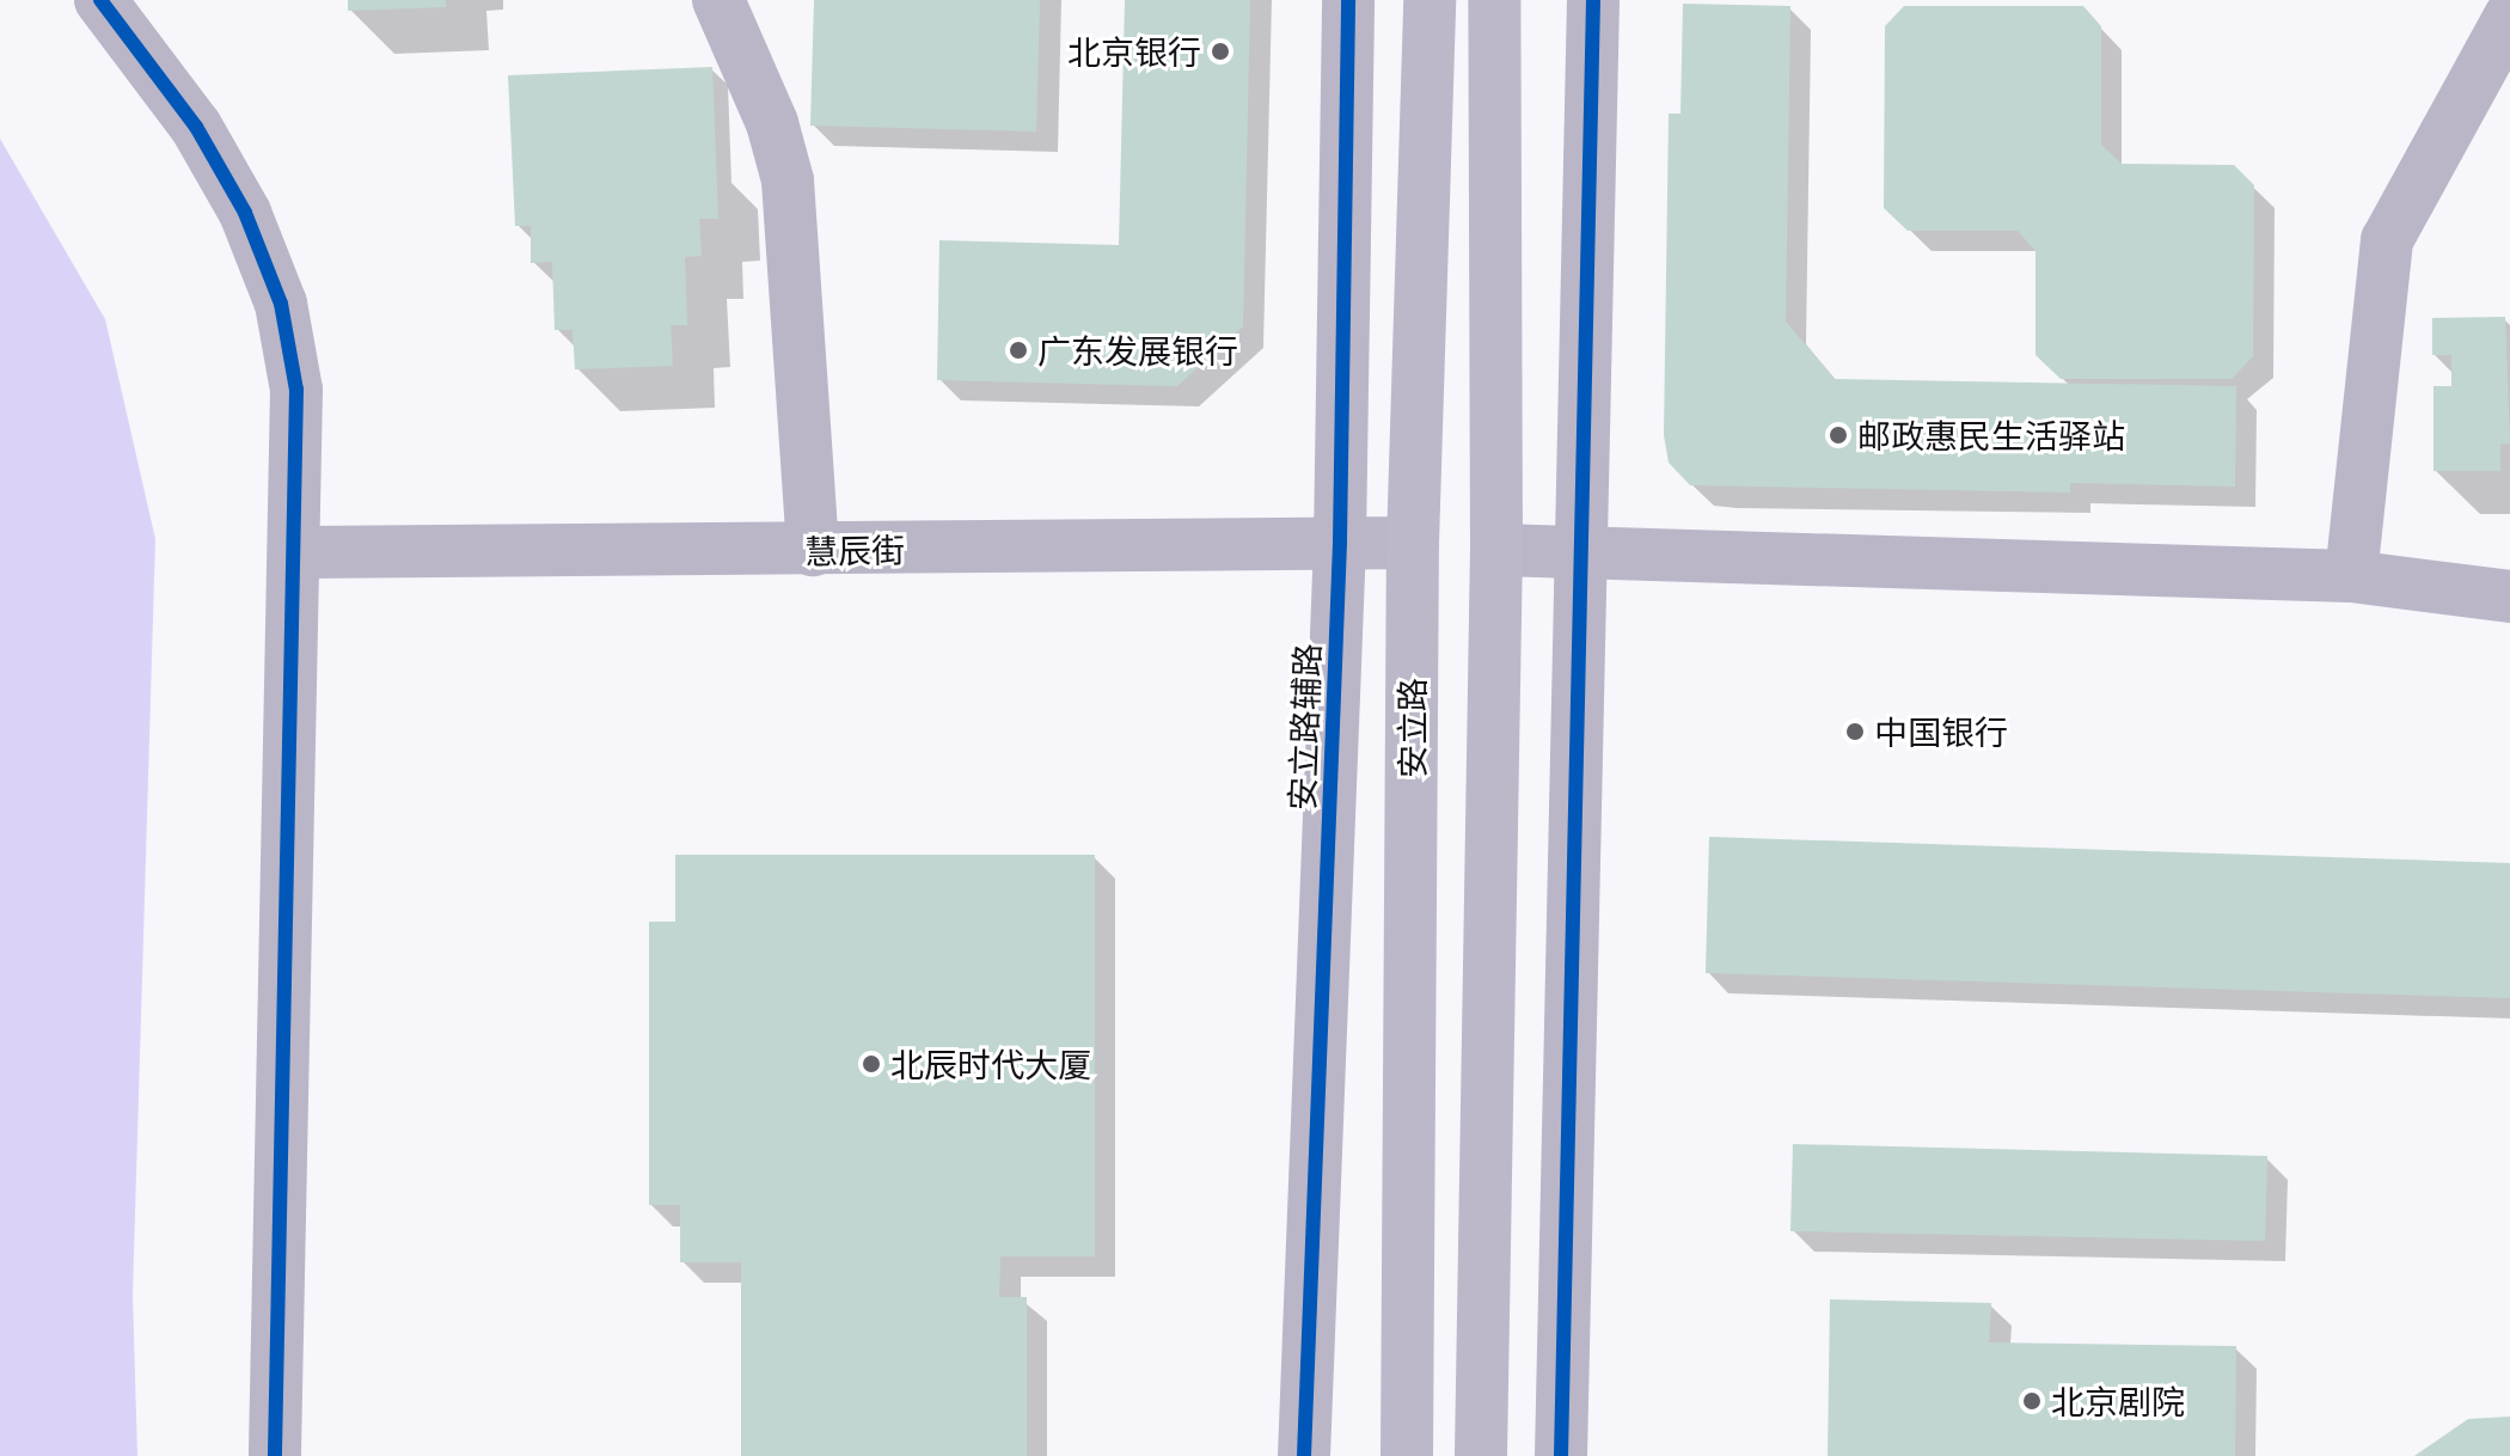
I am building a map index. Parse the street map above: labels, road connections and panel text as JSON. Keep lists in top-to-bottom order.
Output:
{
  "streets": {
    "main road": ["安立路"],
    "street": ["慧辰街", "安立路辅路"]
  },
  "crossings": [
    ["慧辰街", "安立路辅路"],
    ["慧辰街", "安立路"]
  ],
  "places": [
    "北京银行",
    "广东发展银行",
    "邮政惠民生活驿站",
    "中国银行",
    "北辰时代大厦",
    "北京剧院"
  ]
}
